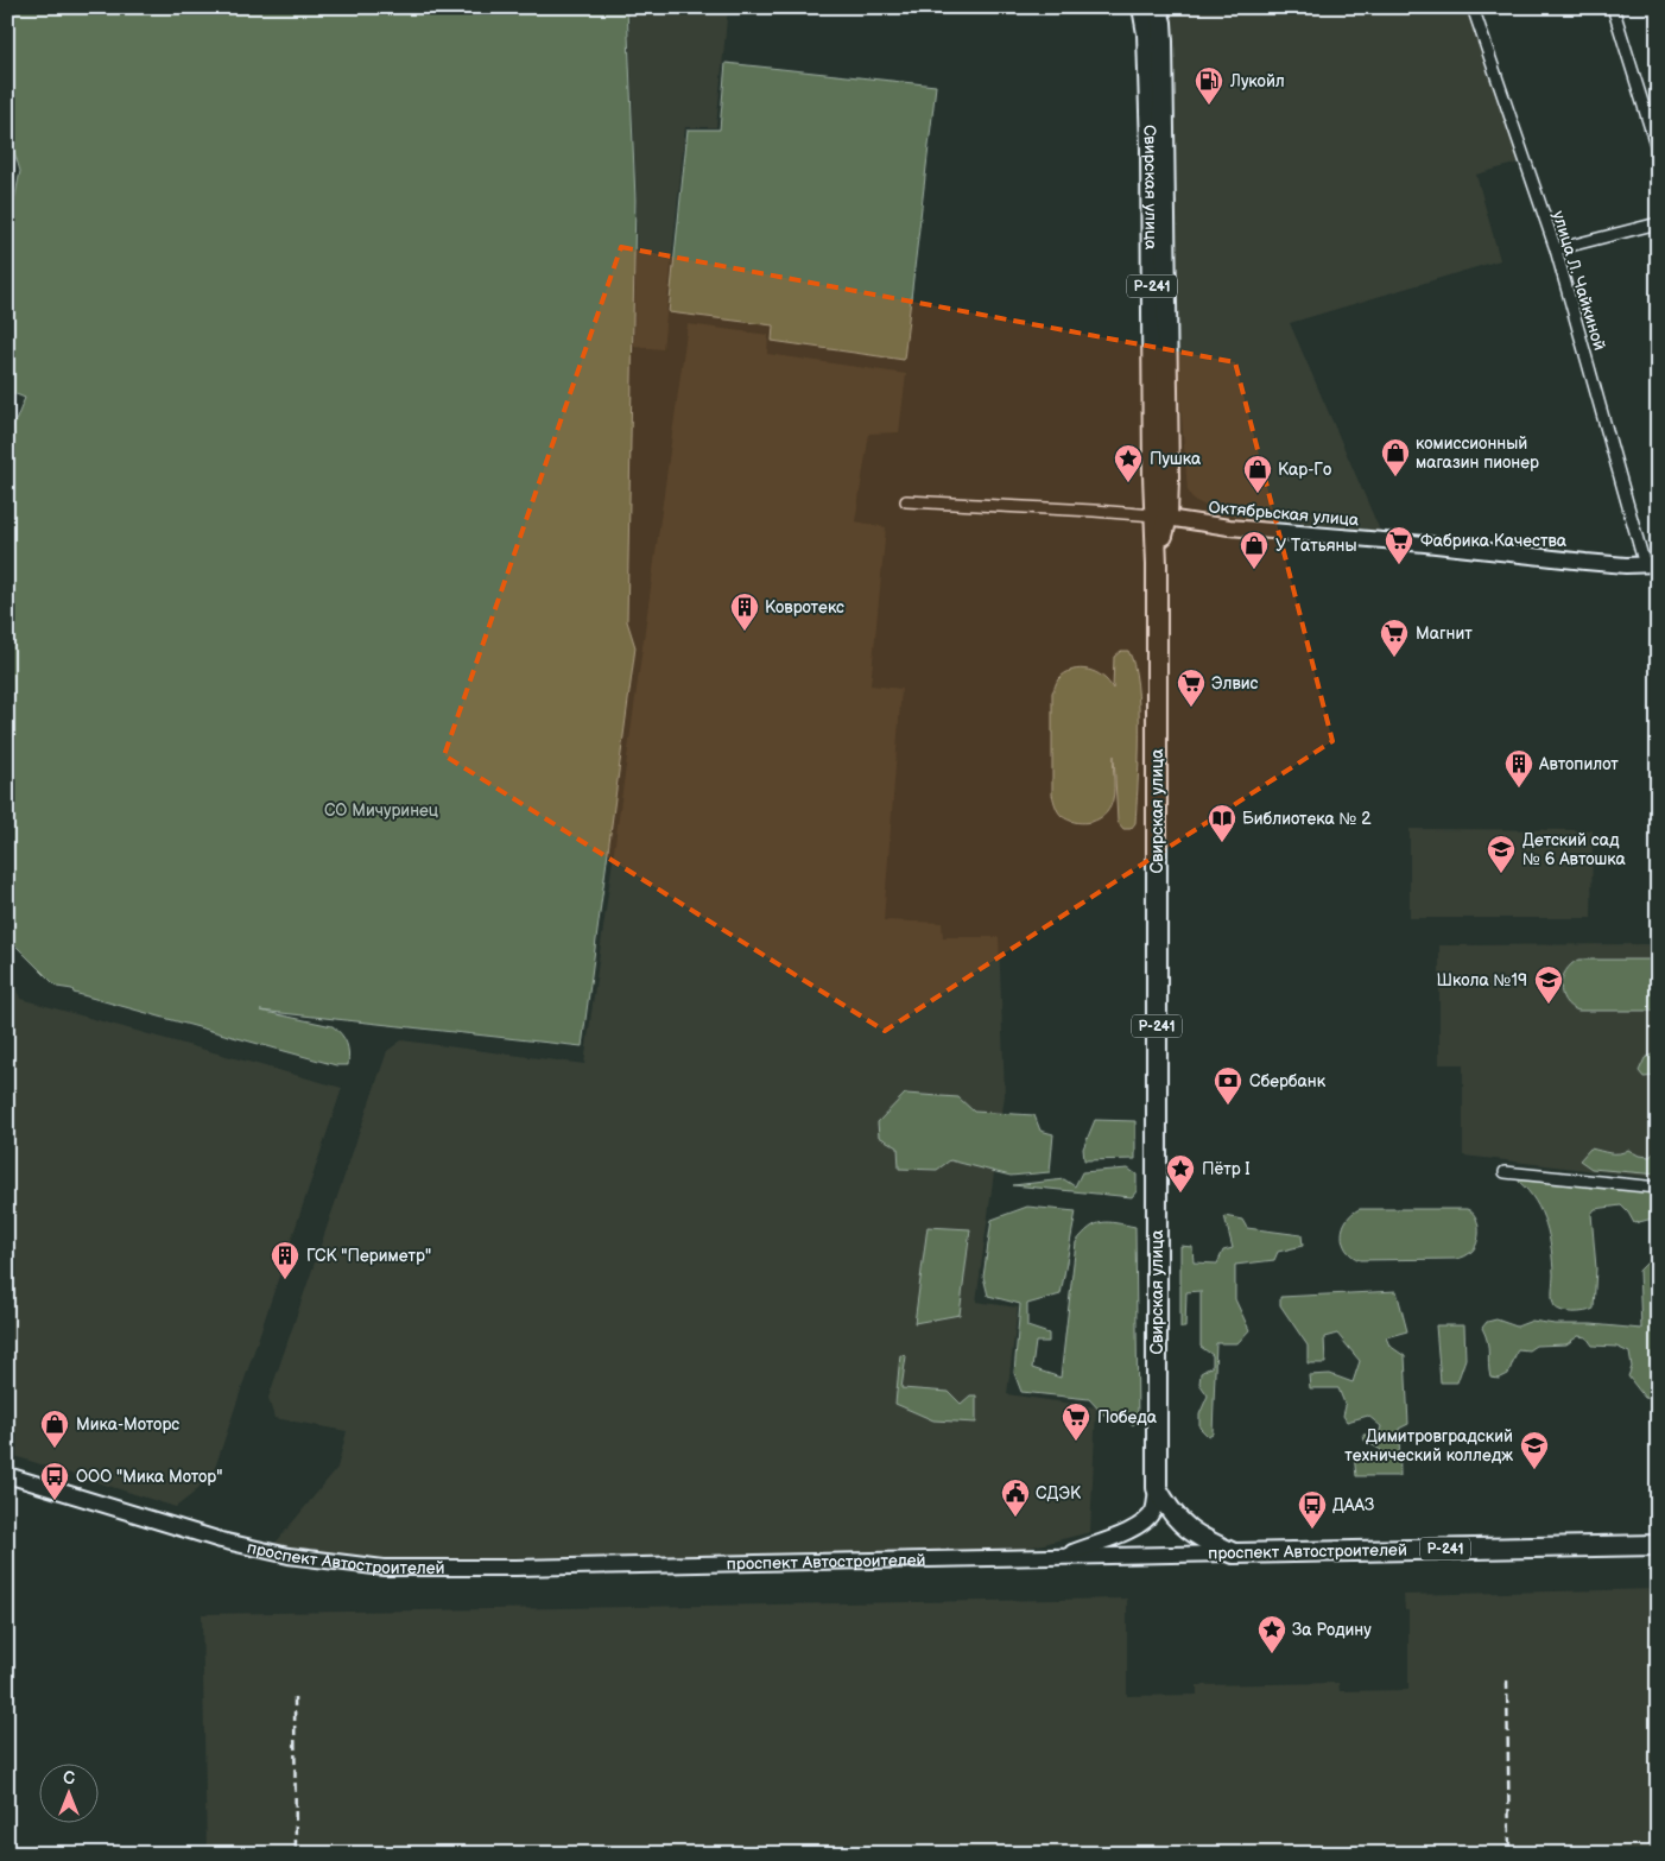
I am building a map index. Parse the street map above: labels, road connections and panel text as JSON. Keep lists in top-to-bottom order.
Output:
{
  "streets": {
    "highway": ["Свирская улица", "Р-241", "проспект Автостроителей"],
    "main road": ["Октябрьская улица"],
    "street": ["улица Л. Чайкиной"]
  },
  "crossings": [
    ["Свирская улица", "Р-241"],
    ["Свирская улица", "Октябрьская улица"],
    ["Свирская улица", "проспект Автостроителей"],
    ["улица Л. Чайкиной", "Октябрьская улица"],
    ["Р-241", "проспект Автостроителей"]
  ],
  "parks": ["СО Мичуринец"],
  "places": {
    "fuel station": ["Лукойл"],
    "shop": [
      "комиссионный магазин пионер",
      "Кар-Го",
      "У Татьяны",
      "Мика-Моторс"
    ],
    "place": ["Пушка", "Пётр I", "За Родину"],
    "supermarket": [
      "Фабрика Качества",
      "Магнит",
      "Элвис",
      "Победа"
    ],
    "building": ["Ковротекс", "Автопилот", "ГСК \"Периметр\""],
    "library": ["Библиотека № 2"],
    "school or university": ["Детский сад № 6 Автошка", "Школа №19", "Димитровградский технический колледж"],
    "bank": ["Сбербанк"],
    "bus stop": ["ООО \"Мика Мотор\"", "ДААЗ"],
    "public building": ["СДЭК"]
  },
  "north": "top"
}
